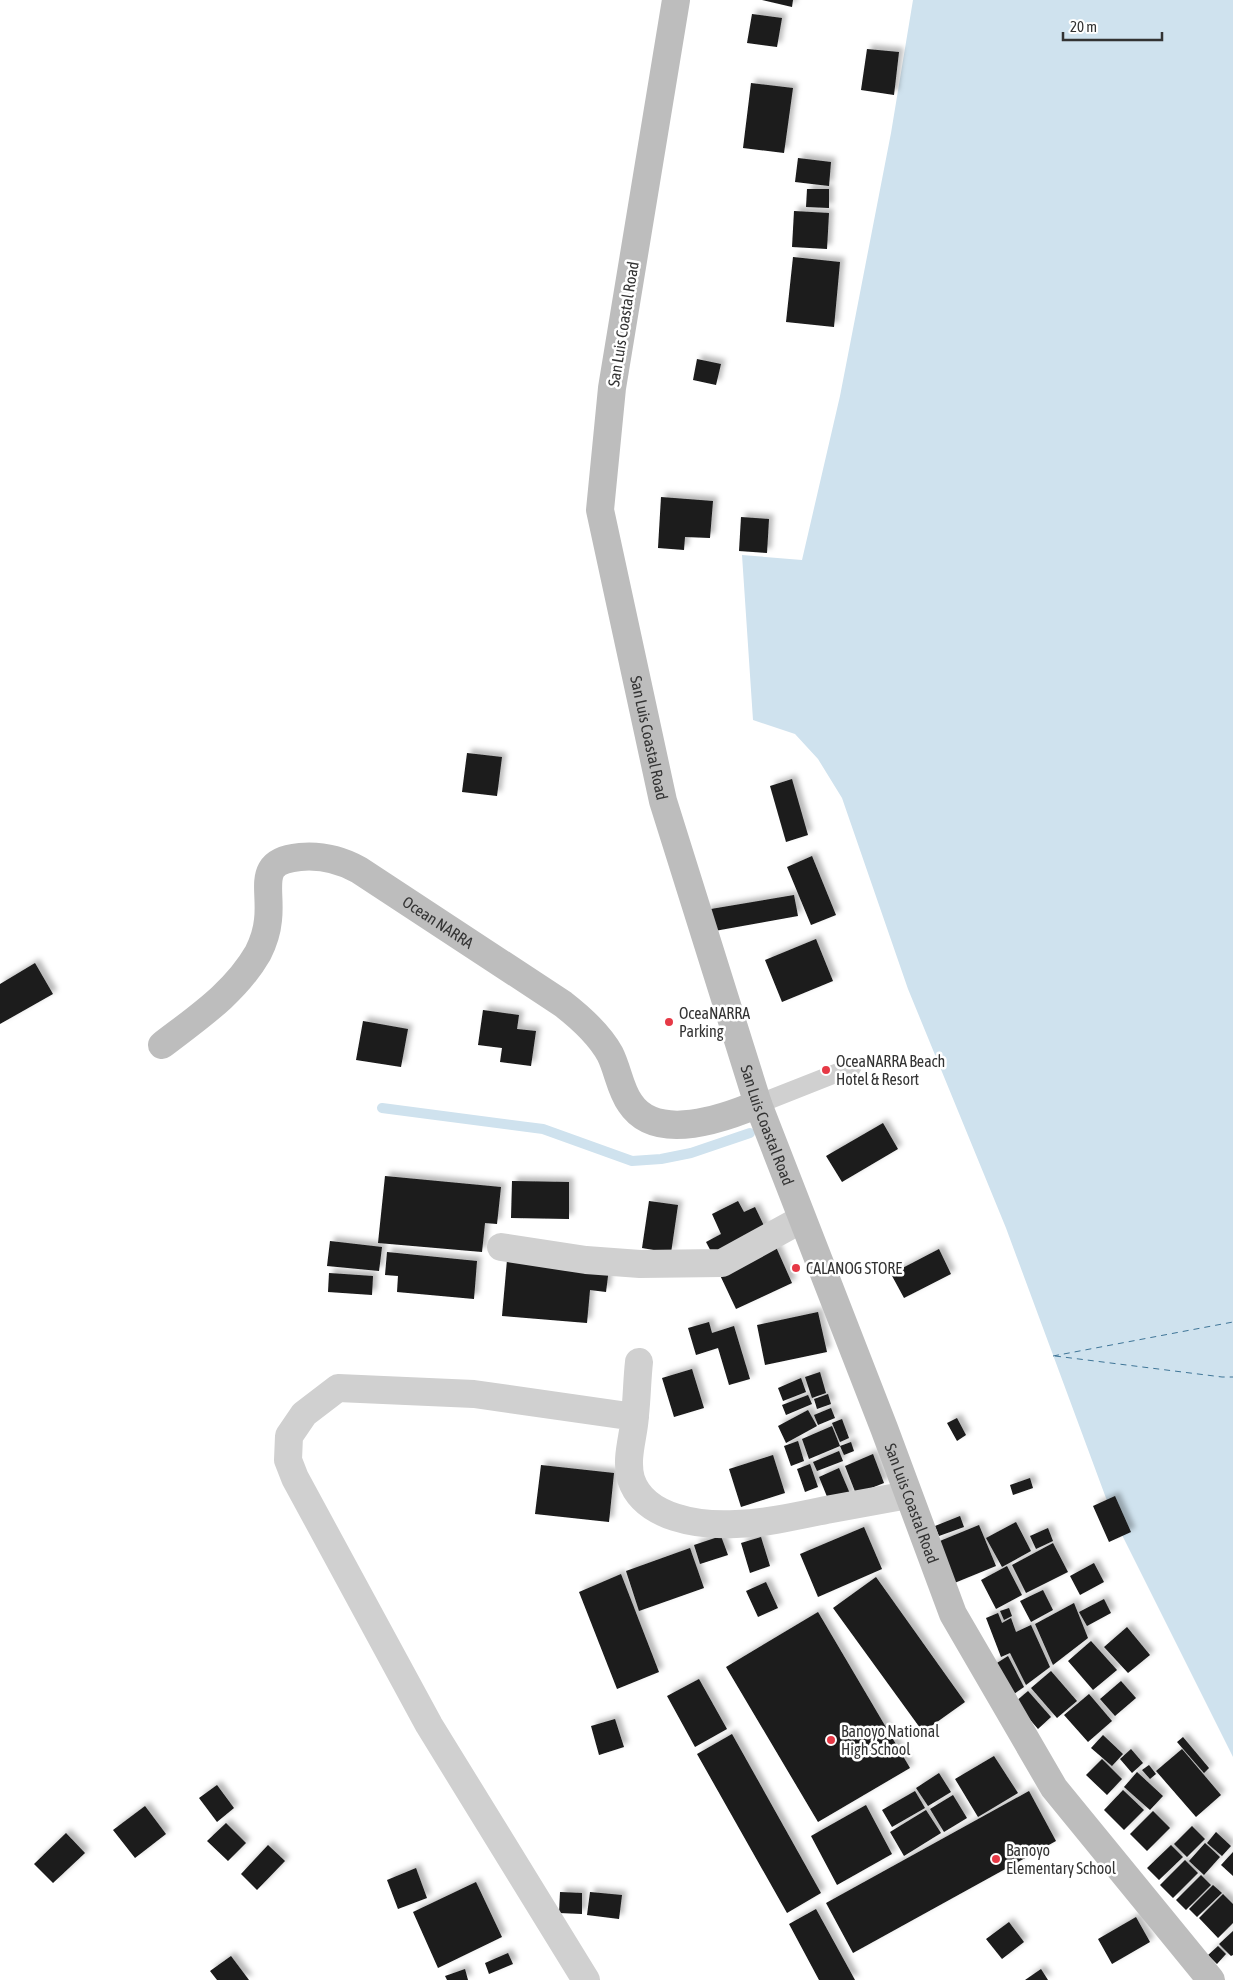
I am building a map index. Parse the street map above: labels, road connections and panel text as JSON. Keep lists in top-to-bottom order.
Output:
{
  "streets": {
    "street": ["San Luis Coastal Road", "Ocean NARRA"]
  },
  "crossings": [
    ["San Luis Coastal Road", "Ocean NARRA"]
  ],
  "places": [
    "OceaNARRA Parking",
    "OceaNARRA Beach Hotel & Resort",
    "CALANOG STORE",
    "Banoyo National High School",
    "Banoyo Elementary School"
  ],
  "scale_bar": "20 m"
}
